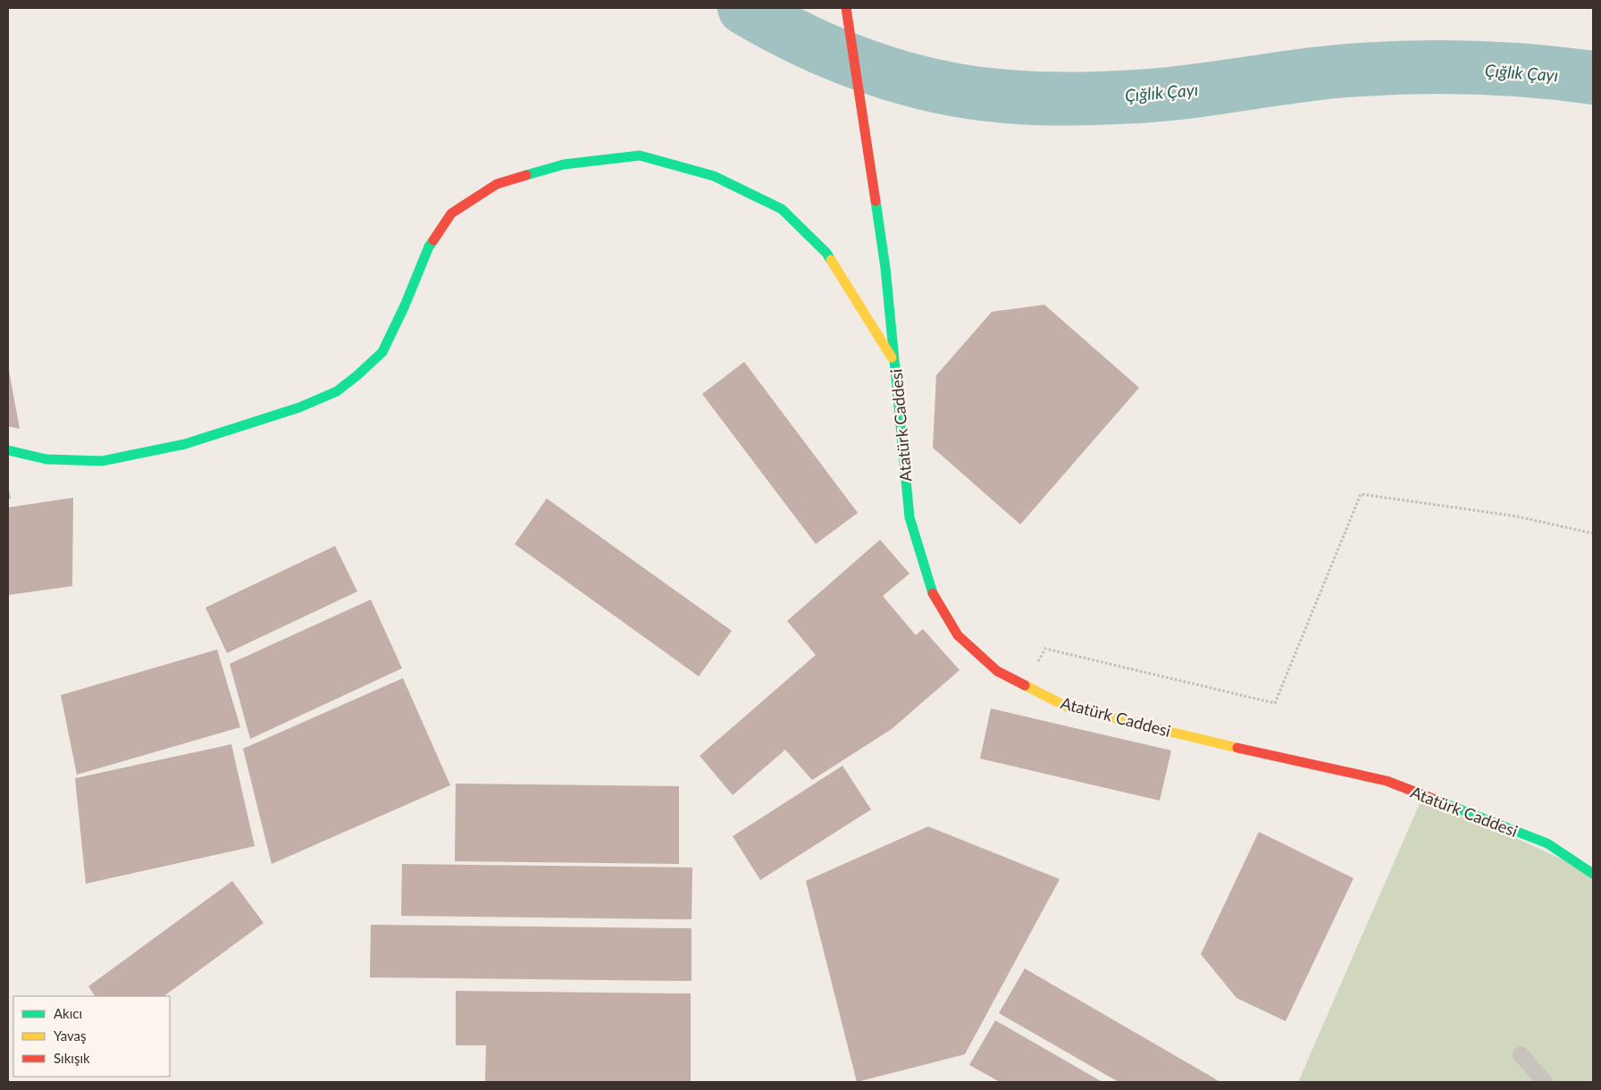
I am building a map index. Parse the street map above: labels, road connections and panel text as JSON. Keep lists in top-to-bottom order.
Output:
{
  "streets": {
    "street": ["Atatürk Caddesi"]
  },
  "water": ["Çığlık Çayı"],
  "legend": ["Akıcı", "Yavaş", "Sıkışık"]
}
